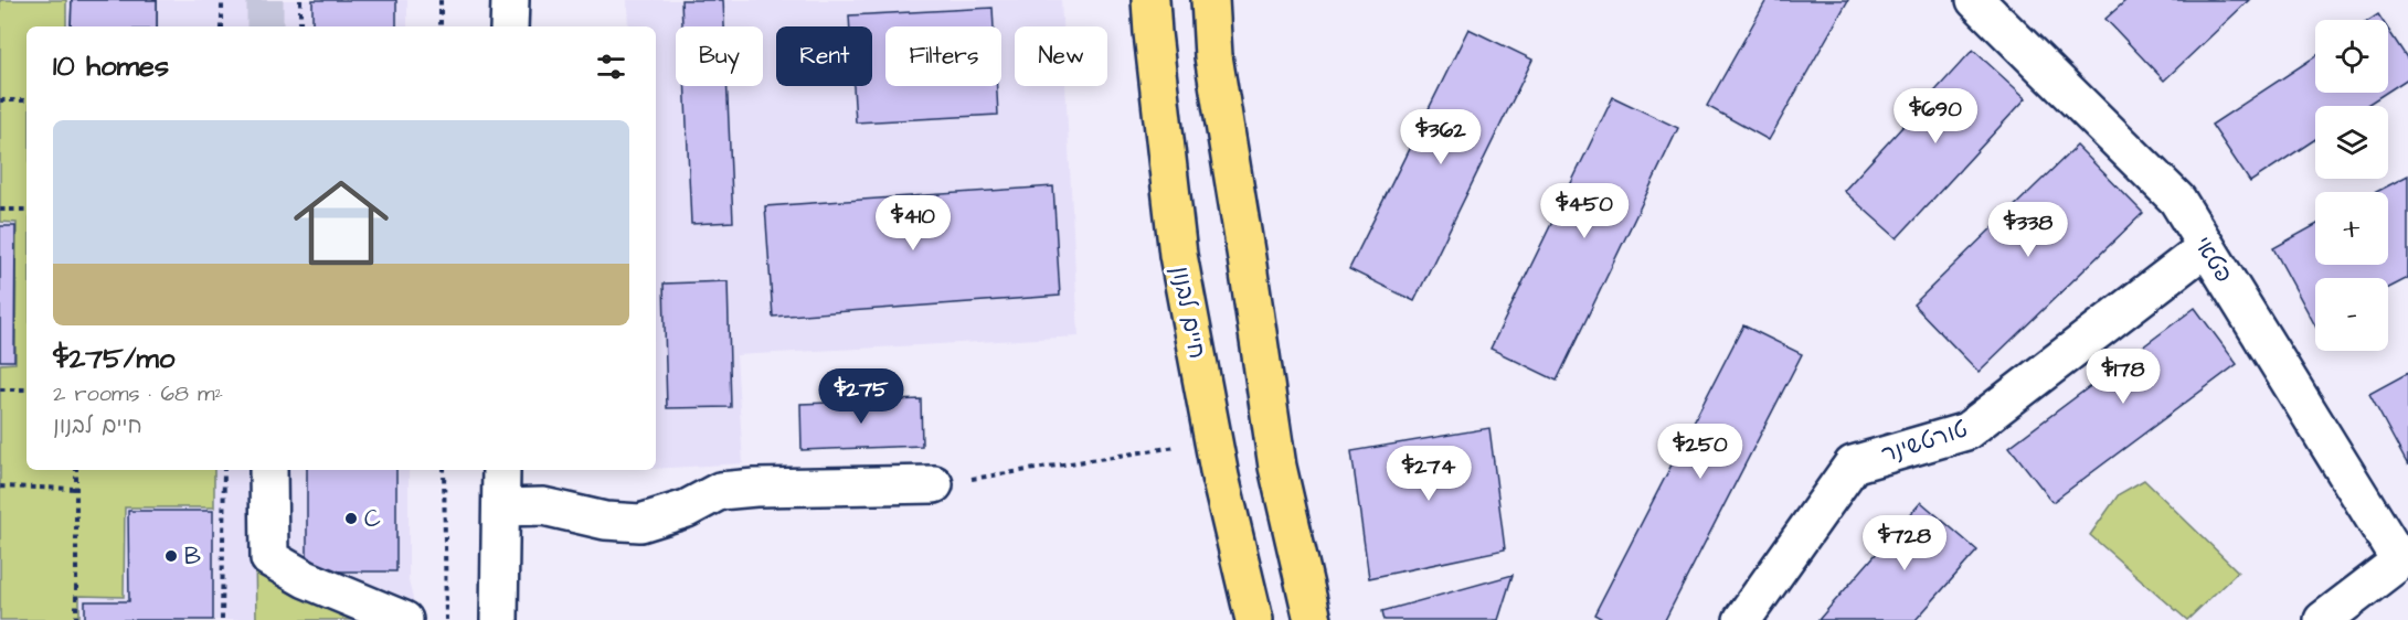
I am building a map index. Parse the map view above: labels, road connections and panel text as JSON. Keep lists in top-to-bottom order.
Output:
{
  "streets": {
    "main road": ["חיים לבנון"],
    "street": ["פטאי", "טורטשינר"]
  },
  "crossings": [
    ["פטאי", "טורטשינר"]
  ],
  "places": ["C", "B"],
  "page": {
    "map_buttons": ["+", "−"],
    "chip": [
      "Buy",
      "Rent",
      "Filters",
      "New"
    ],
    "heading": "10 homes",
    "price": [
      "$690",
      "$362",
      "$450",
      "$410",
      "$338",
      "$178",
      "$275",
      "$250",
      "$274",
      "$728"
    ],
    "list": [
      {
        "name": "$275/mo",
        "note": "2 rooms · 68 m² · חיים לבנון"
      }
    ]
  }
}
